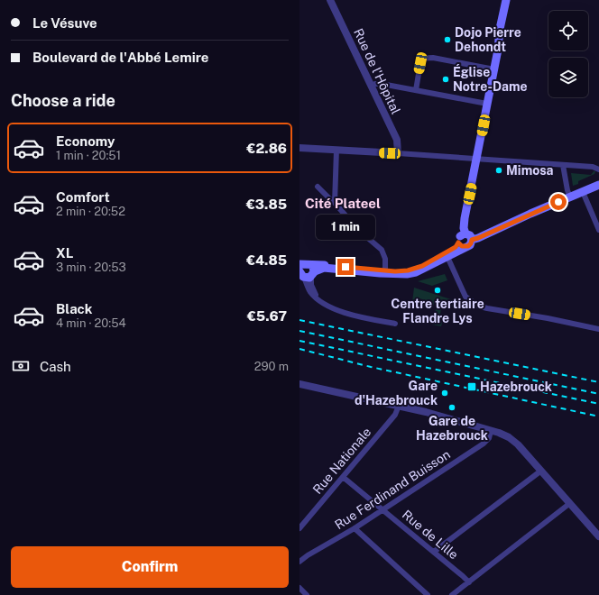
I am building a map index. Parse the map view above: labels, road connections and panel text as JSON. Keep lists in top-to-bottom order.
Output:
{
  "streets": {
    "street": [
      "Rue de l'Hôpital",
      "Rue Nationale",
      "Rue Ferdinand Buisson",
      "Rue de Lille"
    ]
  },
  "crossings": [
    ["Rue Nationale", "Rue de Lille"],
    ["Rue Ferdinand Buisson", "Rue de Lille"]
  ],
  "districts": ["Cité Plateel"],
  "places": {
    "other": [
      "Dojo Pierre Dehondt",
      "Église Notre-Dame",
      "Mimosa",
      "Centre tertiaire Flandre Lys",
      "Gare d'Hazebrouck",
      "Gare de Hazebrouck"
    ],
    "transit": ["Hazebrouck"]
  },
  "page": {
    "banner": ["Le Vésuve", "Boulevard de l'Abbé Lemire"],
    "heading": "Choose a ride",
    "list": [
      {
        "name": "Economy",
        "note": "1 min · 20:51",
        "value": "€2.86"
      },
      {
        "name": "Comfort",
        "note": "2 min · 20:52",
        "value": "€3.85"
      },
      {
        "name": "XL",
        "note": "3 min · 20:53",
        "value": "€4.85"
      },
      {
        "name": "Black",
        "note": "4 min · 20:54",
        "value": "€5.67"
      }
    ],
    "bubble": "1 min",
    "pay": ["Cash", "290 m"],
    "buttons": "Confirm"
  }
}
